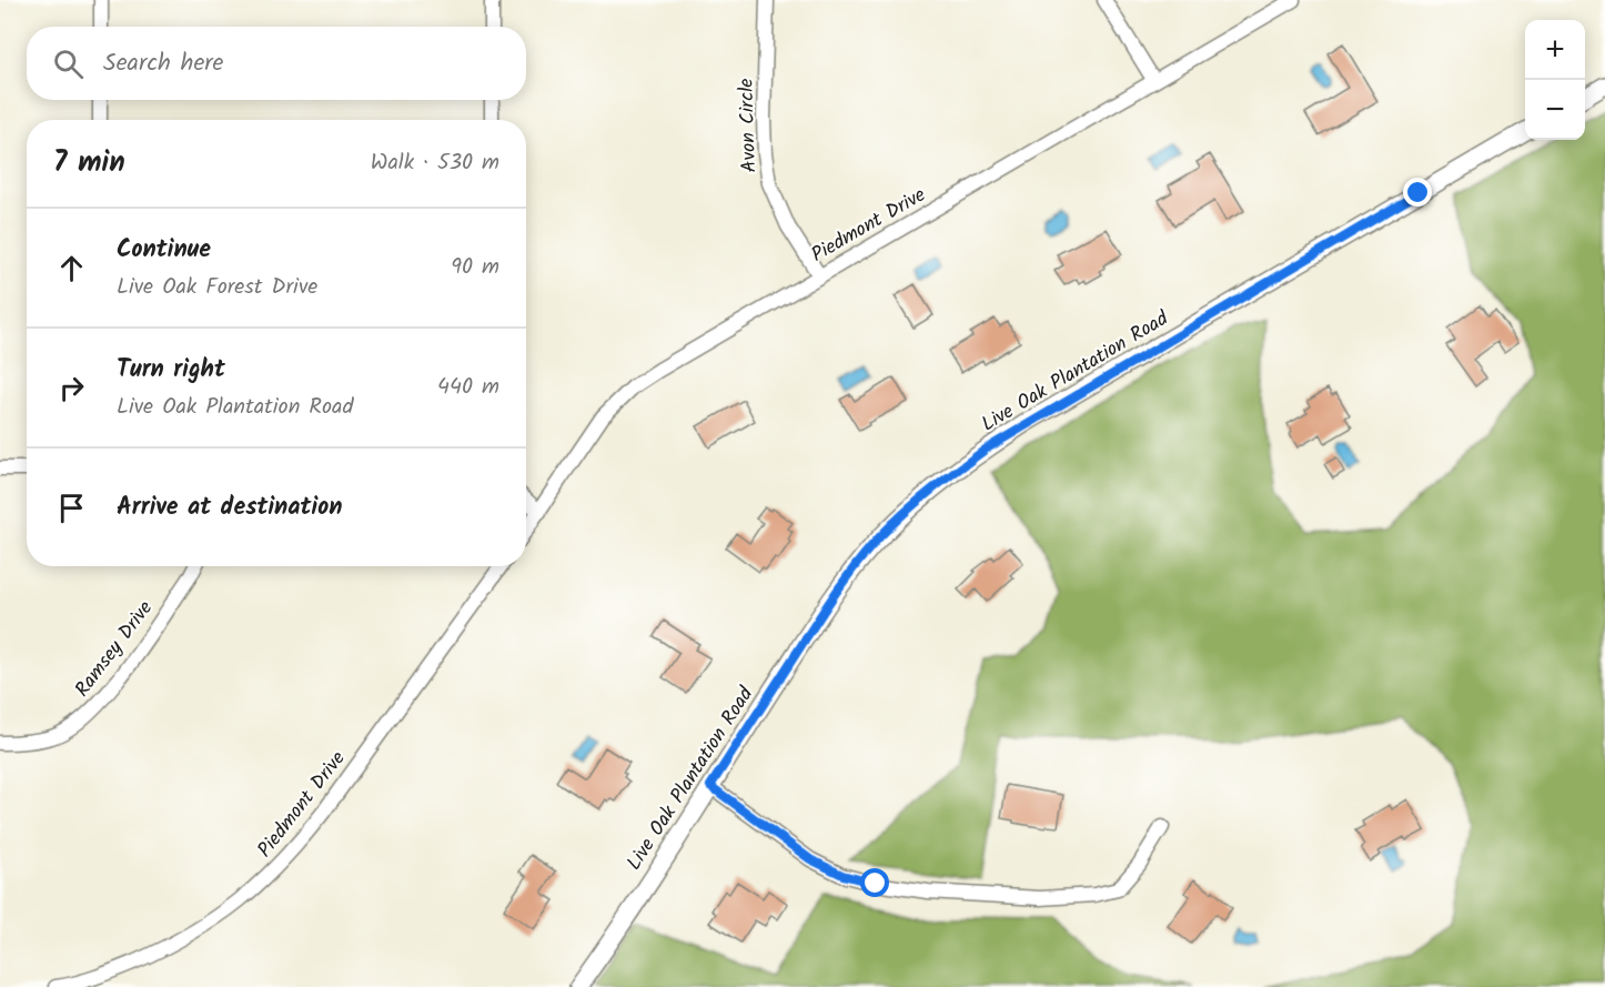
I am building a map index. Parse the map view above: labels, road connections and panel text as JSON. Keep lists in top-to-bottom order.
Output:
{
  "streets": {
    "street": [
      "Avon Circle",
      "Piedmont Drive",
      "Live Oak Plantation Road",
      "Ramsey Drive"
    ]
  },
  "crossings": [
    ["Avon Circle", "Piedmont Drive"]
  ],
  "page": {
    "map_buttons": ["+", "−"],
    "search": "Search here",
    "heading": ["7 min", "Walk · 530 m"],
    "list": [
      ["Continue", "Live Oak Forest Drive", "90 m"],
      ["Turn right", "Live Oak Plantation Road", "440 m"],
      "Arrive at destination"
    ]
  }
}
